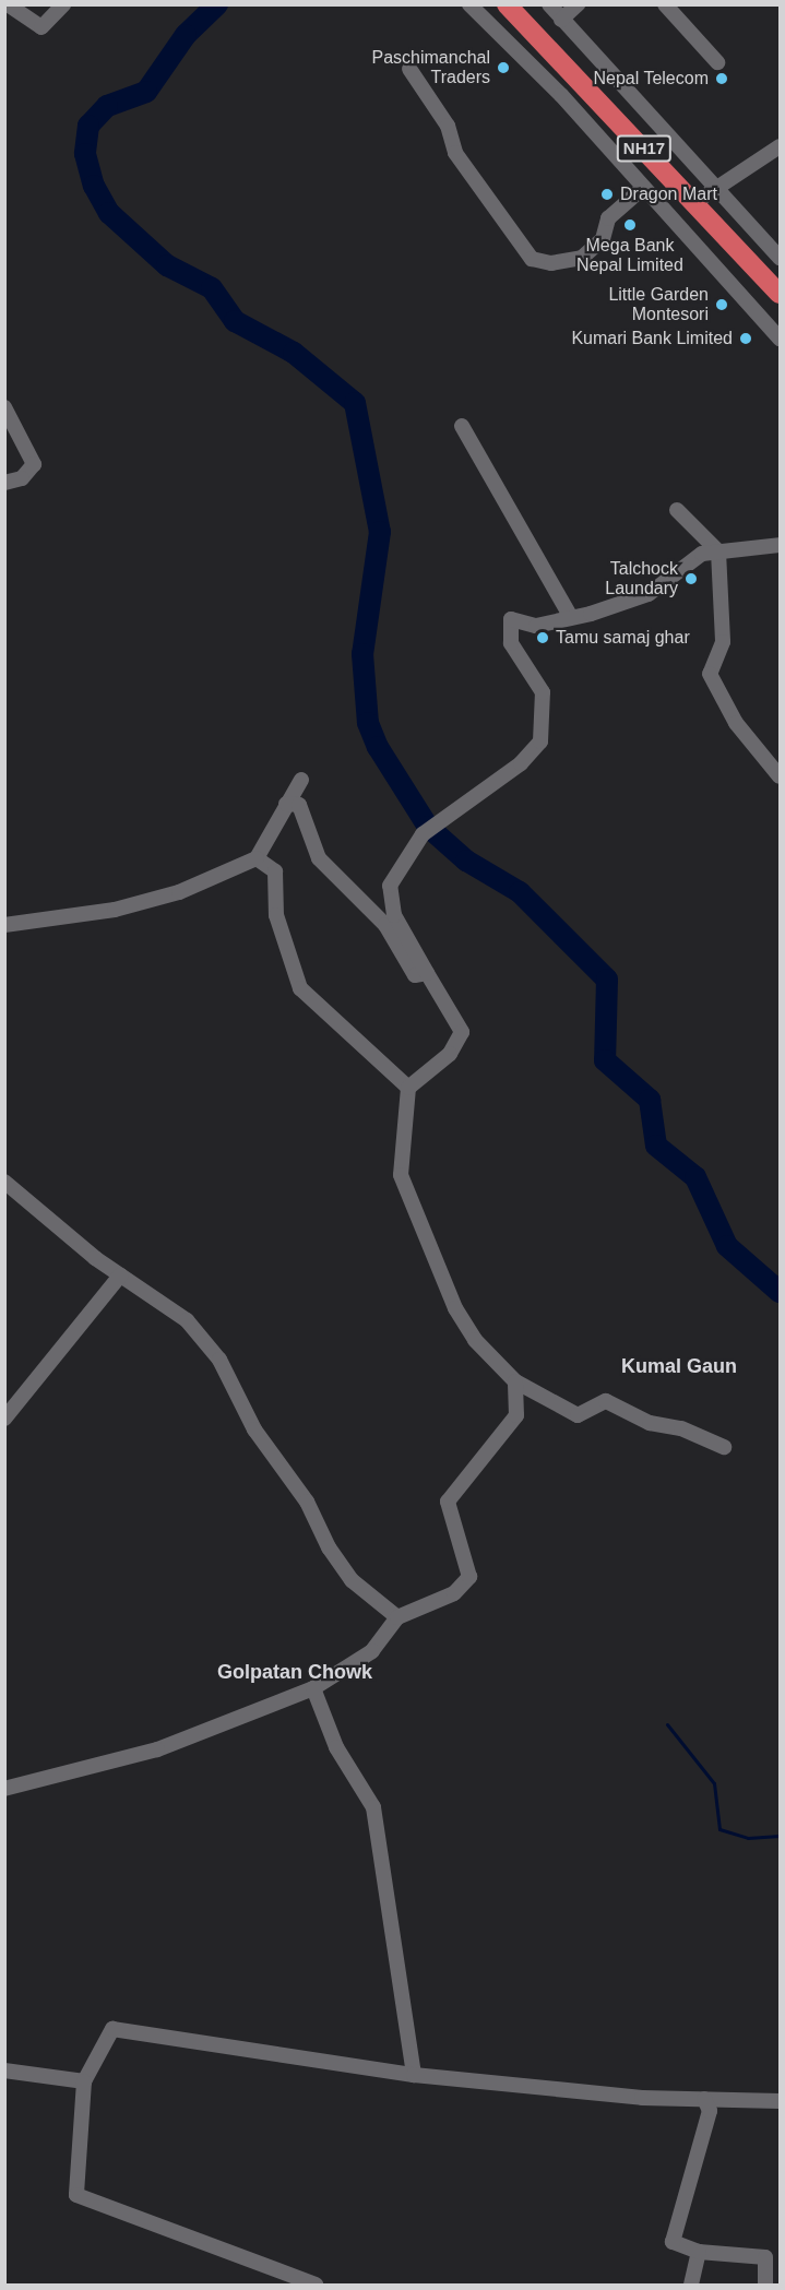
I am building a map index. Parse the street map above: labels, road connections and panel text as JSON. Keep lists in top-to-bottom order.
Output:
{
  "streets": {
    "highway": ["NH17"]
  },
  "districts": ["Kumal Gaun", "Golpatan Chowk"],
  "places": [
    "Paschimanchal Traders",
    "Nepal Telecom",
    "Dragon Mart",
    "Mega Bank Nepal Limited",
    "Little Garden Montesori",
    "Kumari Bank Limited",
    "Talchock Laundary",
    "Tamu samaj ghar"
  ]
}
